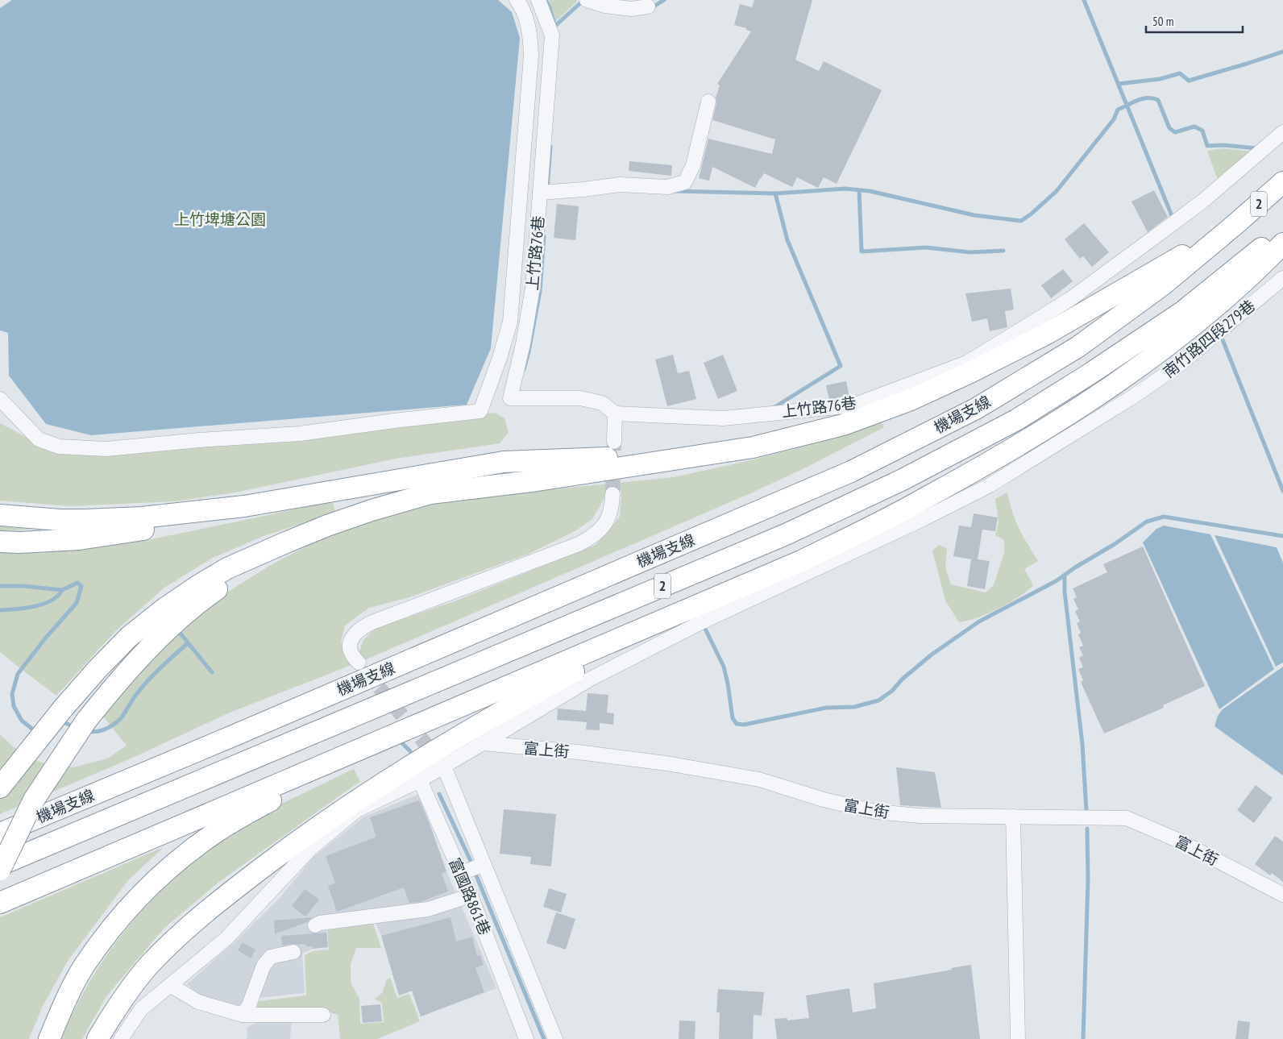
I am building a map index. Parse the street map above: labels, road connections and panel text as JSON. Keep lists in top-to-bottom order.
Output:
{
  "streets": {
    "highway": ["2", "機場支線"],
    "street": [
      "上竹路76巷",
      "南竹路四段279巷",
      "富上街",
      "富國路861巷"
    ]
  },
  "crossings": [
    ["南竹路四段279巷", "富上街"]
  ],
  "parks": ["上竹埤塘公園"],
  "scale_bar": "50 m"
}
